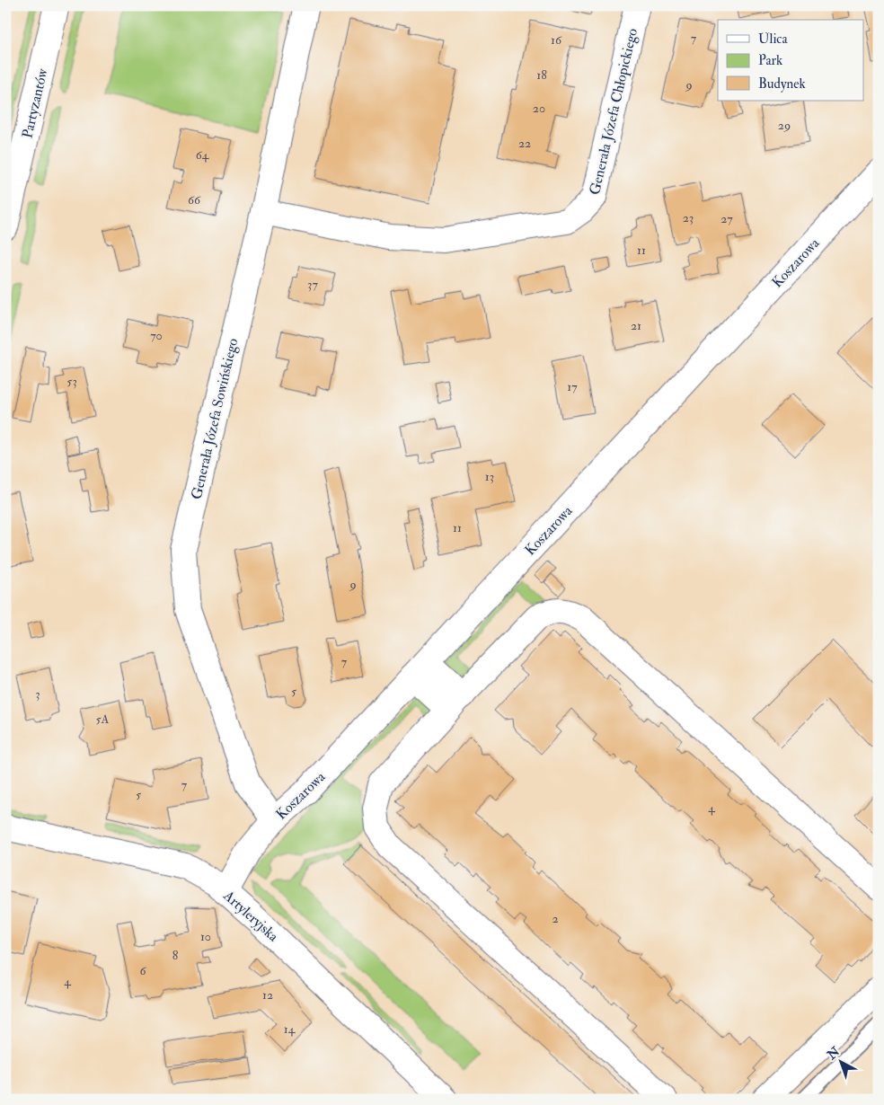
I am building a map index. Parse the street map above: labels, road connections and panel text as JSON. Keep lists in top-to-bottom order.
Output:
{
  "streets": {
    "street": [
      "Partyzantów",
      "Generała Józefa Chłopickiego",
      "Koszarowa",
      "Generała Józefa Sowińskiego",
      "Artyleryjska"
    ]
  },
  "crossings": [
    ["Generała Józefa Chłopickiego", "Generała Józefa Sowińskiego"],
    ["Koszarowa", "Generała Józefa Sowińskiego"],
    ["Koszarowa", "Artyleryjska"]
  ],
  "house_numbers": [
    "7",
    "16",
    "18",
    "9",
    "20",
    "29",
    "22",
    "64",
    "66",
    "23",
    "27",
    "11",
    "37",
    "21",
    "70",
    "53",
    "17",
    "13",
    "11",
    "9",
    "7",
    "5",
    "3",
    "5A",
    "7",
    "5",
    "4",
    "2",
    "10",
    "8",
    "6",
    "4",
    "12",
    "14"
  ],
  "legend": ["Ulica", "Park", "Budynek"],
  "north": "top left"
}
